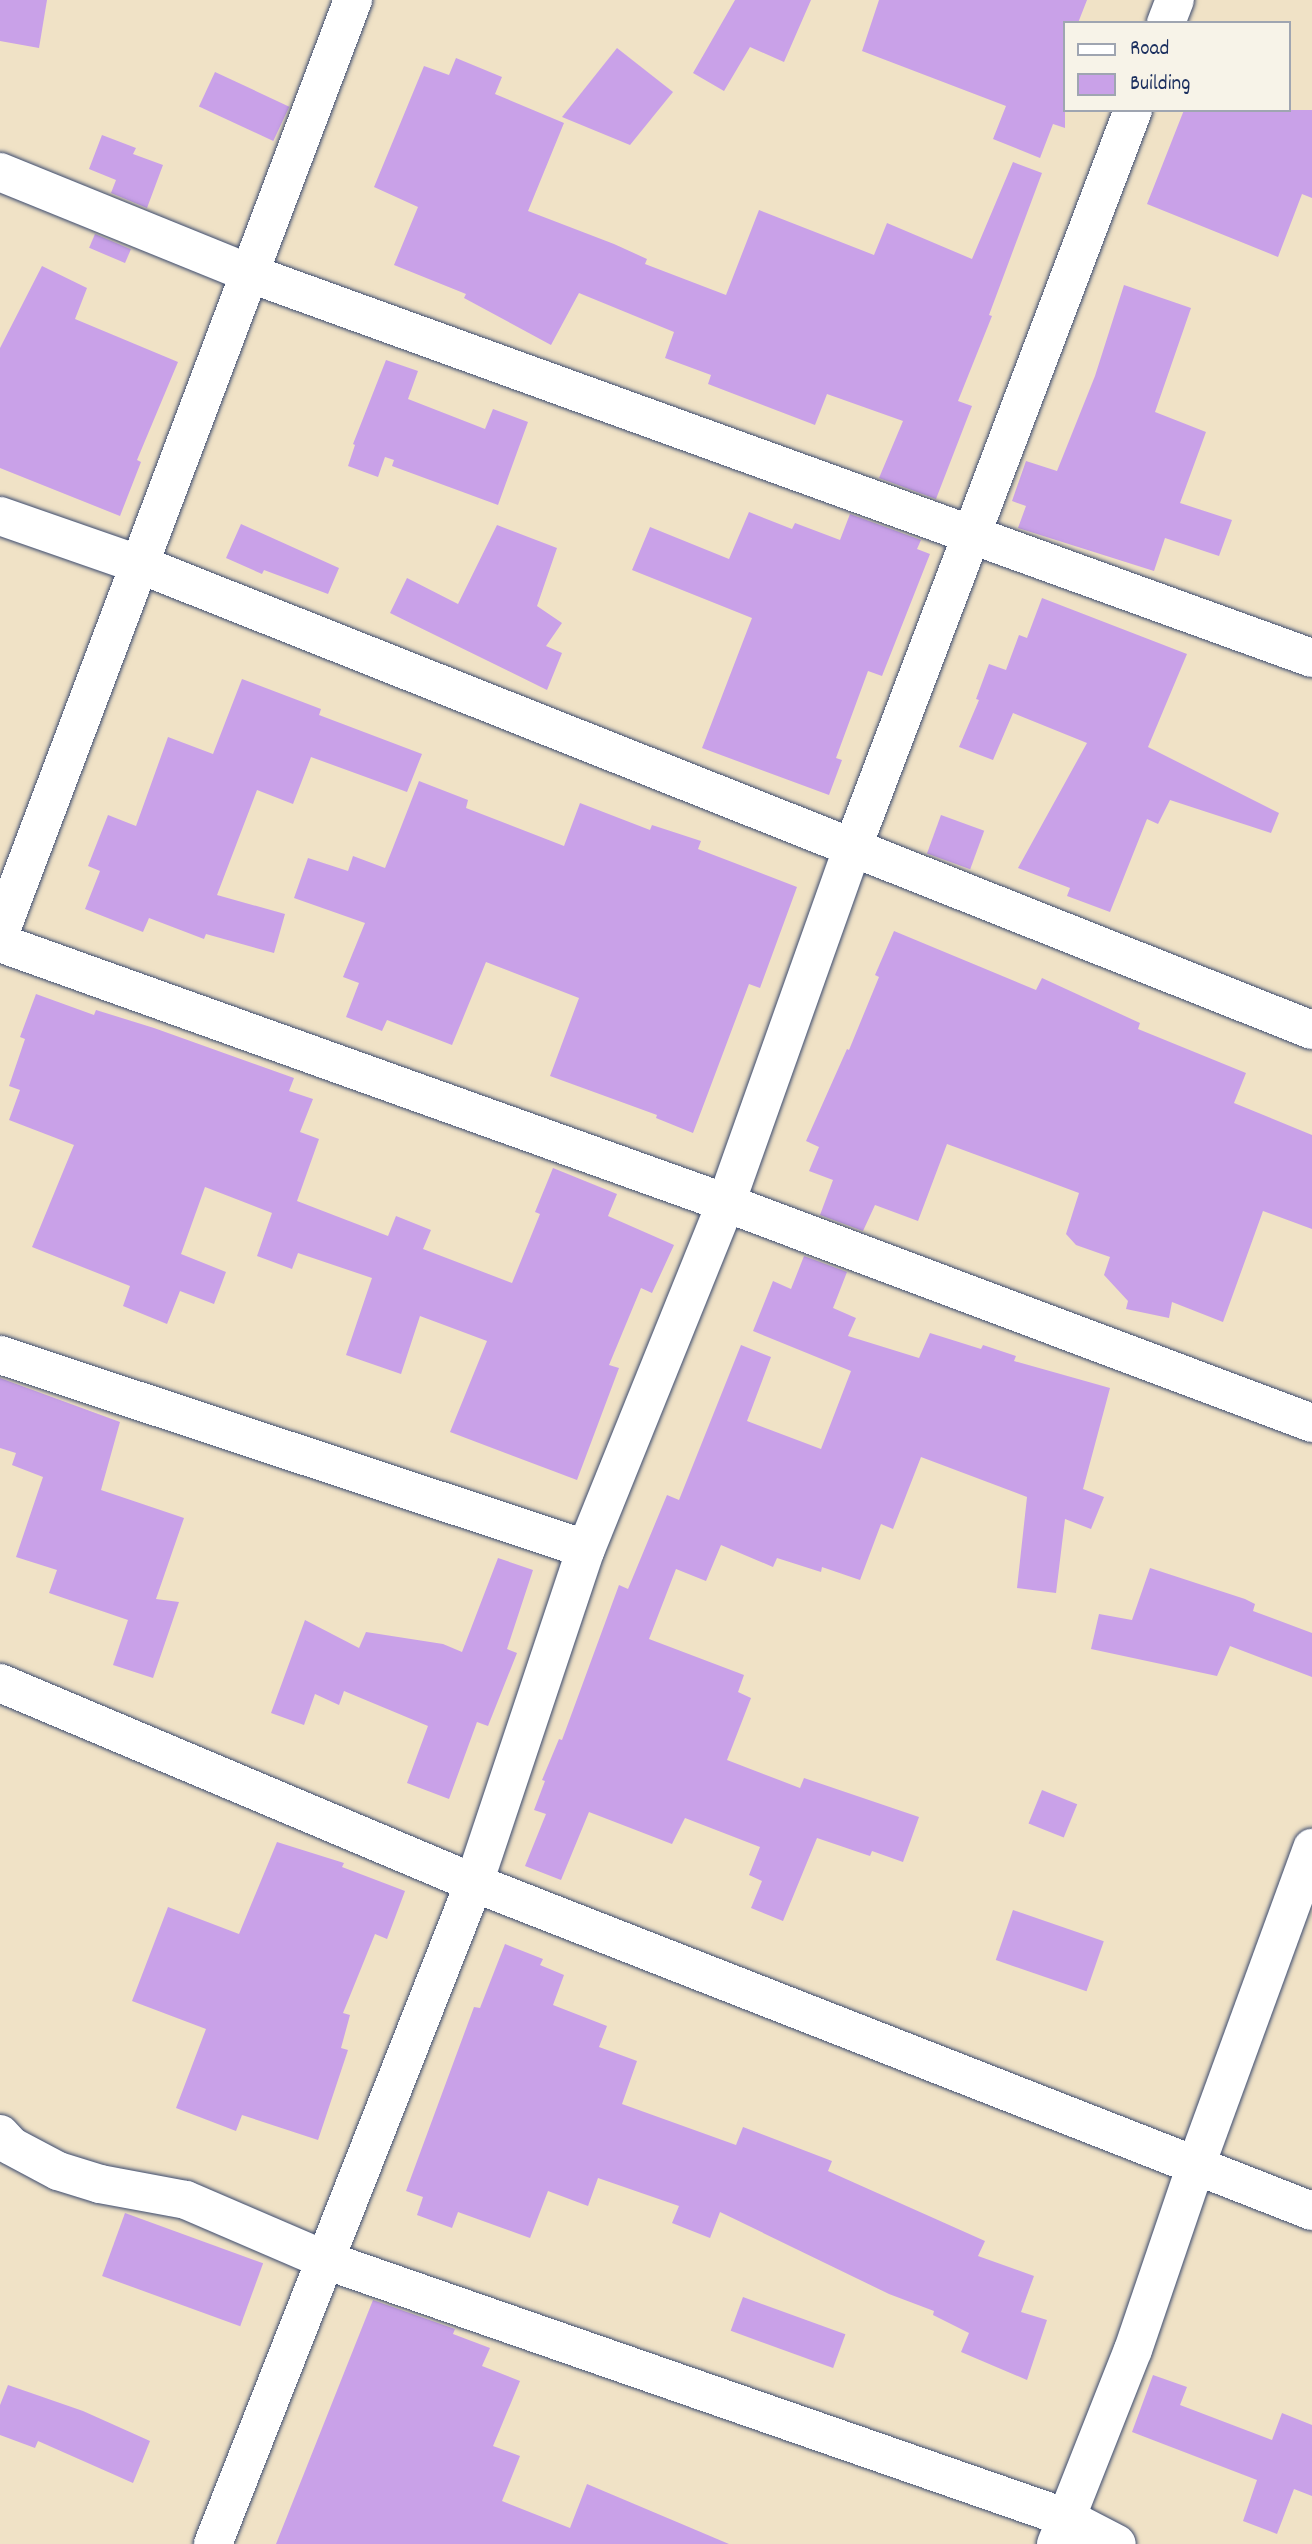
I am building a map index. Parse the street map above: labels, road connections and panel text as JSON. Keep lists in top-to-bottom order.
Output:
{
  "legend": ["Road", "Building"]
}
